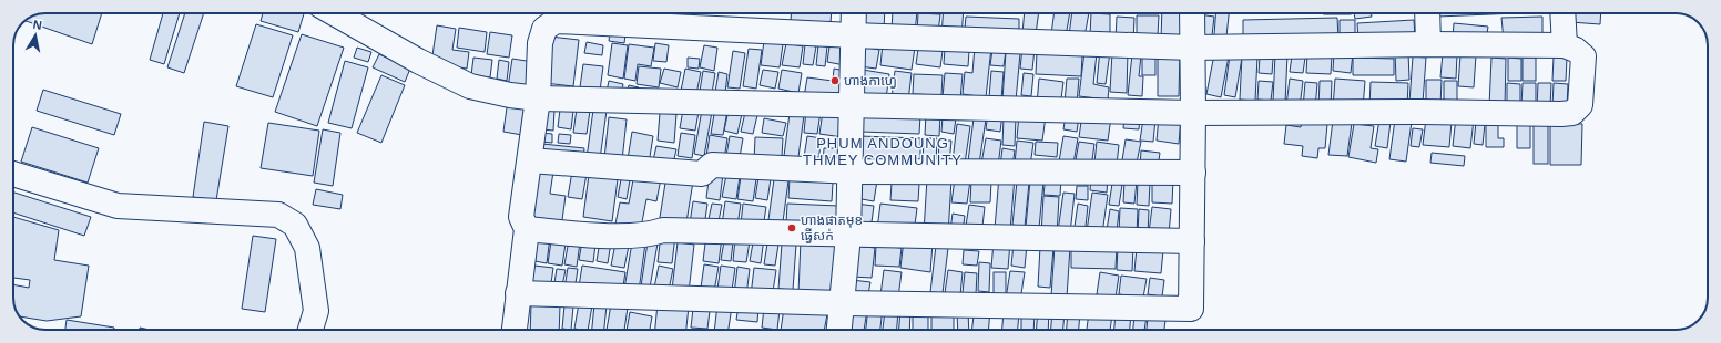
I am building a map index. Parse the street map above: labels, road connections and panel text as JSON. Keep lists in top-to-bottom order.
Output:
{
  "districts": ["PHUM ANDOUNG THMEY COMMUNITY"],
  "places": ["ហាងកាហ្វេ", "ហាងផាតមុខ ធ្វើសក់"],
  "north": "top"
}
